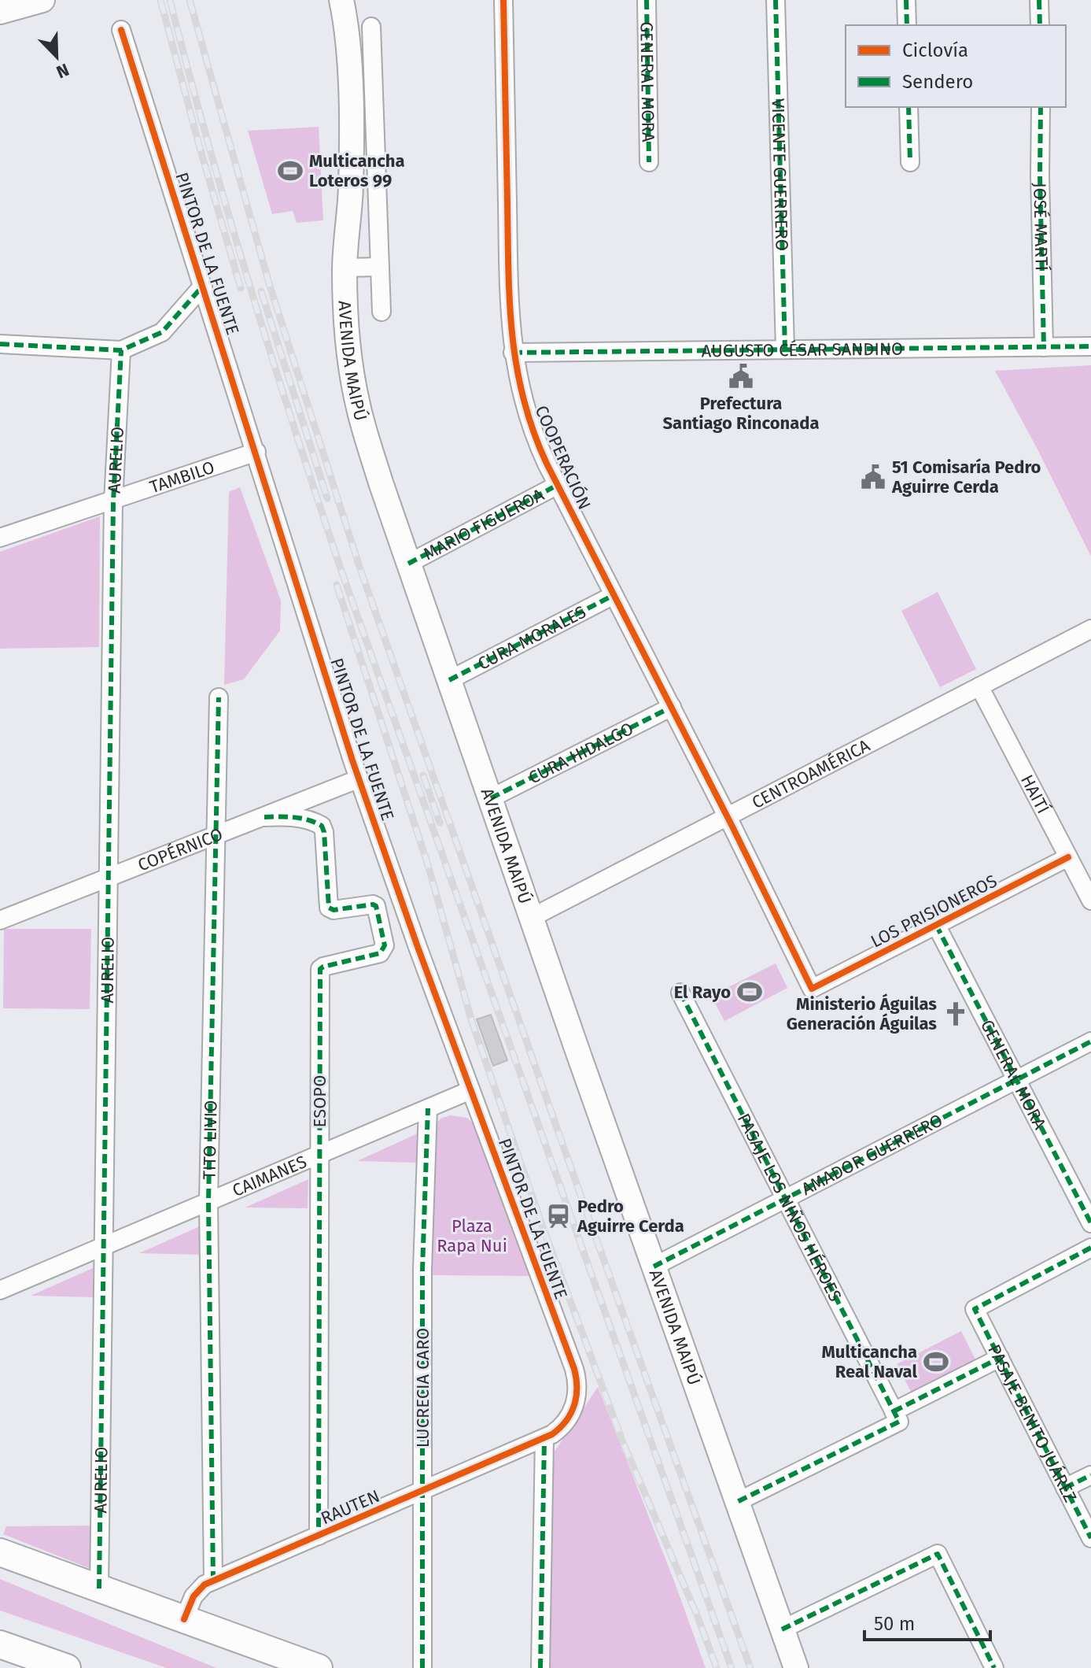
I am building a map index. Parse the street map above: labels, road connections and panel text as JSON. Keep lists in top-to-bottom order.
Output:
{
  "streets": {
    "main road": ["AVENIDA MAIPÚ"],
    "street": [
      "GENERAL MORA",
      "VICENTE GUERRERO",
      "JOSÉ MARTÍ",
      "PINTOR DE LA FUENTE",
      "AUGUSTO CÉSAR SANDINO",
      "COOPERACIÓN",
      "AURELIO",
      "TAMBILO",
      "MARIO FIGUEROA",
      "CURA MORALES",
      "CURA HIDALGO",
      "CENTROAMÉRICA",
      "HAITÍ",
      "COPÉRNICO",
      "LOS PRISIONEROS",
      "ESOPO",
      "TITO LIVIO",
      "AMADOR GUERRERO",
      "CAIMANES",
      "PASAJE LOS NIÑOS HÉROES",
      "LUCRECIA CARO",
      "PASAJE BENITO JUÁREZ",
      "RAUTEN"
    ]
  },
  "crossings": [
    ["GENERAL MORA", "LOS PRISIONEROS"],
    ["GENERAL MORA", "AMADOR GUERRERO"],
    ["VICENTE GUERRERO", "AUGUSTO CÉSAR SANDINO"],
    ["JOSÉ MARTÍ", "AUGUSTO CÉSAR SANDINO"],
    ["PINTOR DE LA FUENTE", "TAMBILO"],
    ["PINTOR DE LA FUENTE", "COPÉRNICO"],
    ["PINTOR DE LA FUENTE", "CAIMANES"],
    ["PINTOR DE LA FUENTE", "RAUTEN"],
    ["AUGUSTO CÉSAR SANDINO", "COOPERACIÓN"],
    ["AVENIDA MAIPÚ", "MARIO FIGUEROA"],
    ["AVENIDA MAIPÚ", "CURA MORALES"],
    ["AVENIDA MAIPÚ", "CURA HIDALGO"],
    ["AVENIDA MAIPÚ", "CENTROAMÉRICA"],
    ["AVENIDA MAIPÚ", "AMADOR GUERRERO"],
    ["COOPERACIÓN", "MARIO FIGUEROA"],
    ["COOPERACIÓN", "CURA MORALES"],
    ["COOPERACIÓN", "CURA HIDALGO"],
    ["COOPERACIÓN", "CENTROAMÉRICA"],
    ["COOPERACIÓN", "LOS PRISIONEROS"],
    ["AURELIO", "TAMBILO"],
    ["AURELIO", "COPÉRNICO"],
    ["AURELIO", "CAIMANES"],
    ["CENTROAMÉRICA", "HAITÍ"],
    ["CENTROAMÉRICA", "LOS PRISIONEROS"],
    ["HAITÍ", "LOS PRISIONEROS"],
    ["COPÉRNICO", "ESOPO"],
    ["COPÉRNICO", "TITO LIVIO"],
    ["ESOPO", "CAIMANES"],
    ["ESOPO", "RAUTEN"],
    ["TITO LIVIO", "CAIMANES"],
    ["TITO LIVIO", "RAUTEN"],
    ["AMADOR GUERRERO", "PASAJE LOS NIÑOS HÉROES"],
    ["CAIMANES", "LUCRECIA CARO"],
    ["LUCRECIA CARO", "RAUTEN"]
  ],
  "parks": ["Plaza Rapa Nui"],
  "places": {
    "sports": ["Multicancha Loteros 99", "El Rayo", "Multicancha Real Naval"],
    "public building": ["Prefectura Santiago Rinconada", "51 Comisaría Pedro Aguirre Cerda"],
    "church": ["Ministerio Águilas Generación Águilas"],
    "station": ["Pedro Aguirre Cerda"]
  },
  "legend": ["Ciclovía", "Sendero"],
  "scale_bar": "50 m",
  "north": "bottom right"
}
